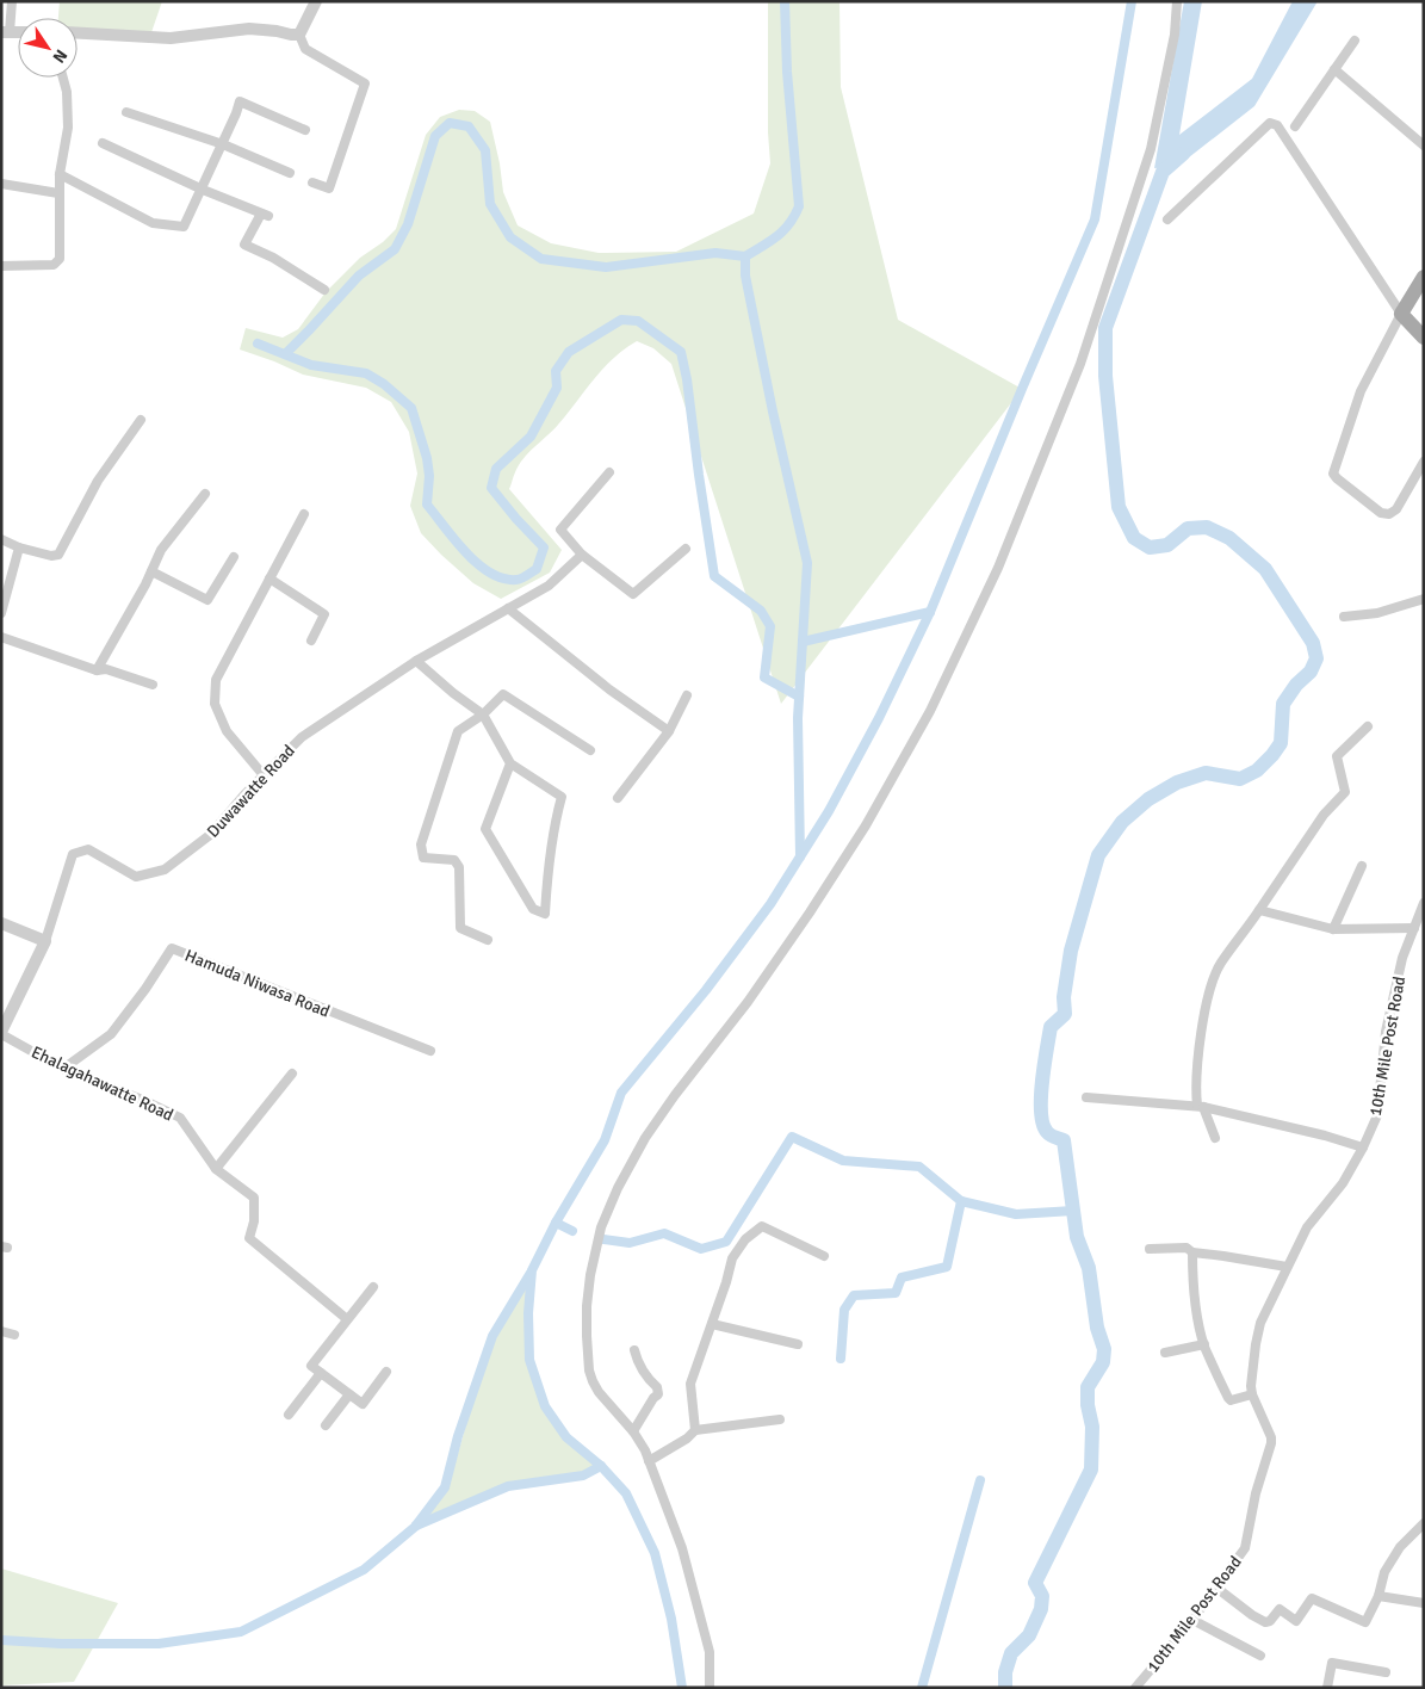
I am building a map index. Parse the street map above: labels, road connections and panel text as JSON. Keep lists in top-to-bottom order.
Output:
{
  "streets": {
    "street": [
      "Duwawatte Road",
      "Hamuda Niwasa Road",
      "10th Mile Post Road",
      "Ehalagahawatte Road"
    ]
  },
  "crossings": [
    ["Duwawatte Road", "Ehalagahawatte Road"],
    ["Hamuda Niwasa Road", "Ehalagahawatte Road"]
  ],
  "north": "bottom right"
}
